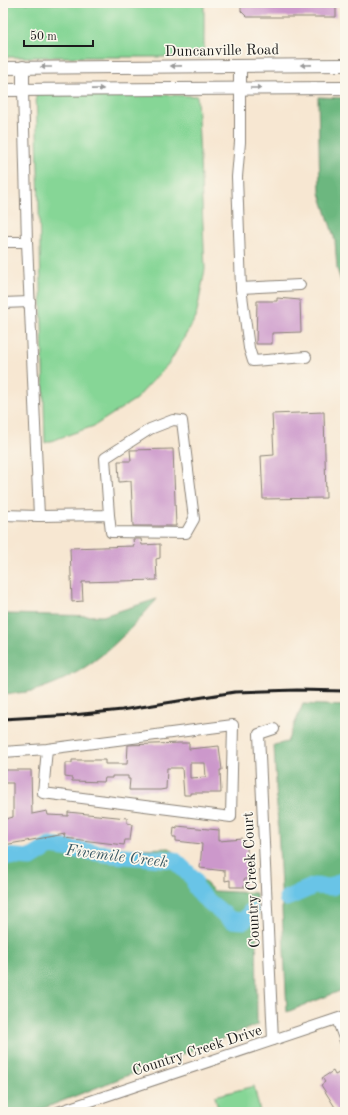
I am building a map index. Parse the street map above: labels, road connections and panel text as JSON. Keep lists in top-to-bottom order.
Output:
{
  "streets": {
    "main road": ["Duncanville Road"],
    "street": ["Country Creek Court", "Country Creek Drive"]
  },
  "crossings": [
    ["Country Creek Court", "Country Creek Drive"]
  ],
  "water": ["Fivemile Creek"],
  "scale_bar": "50 m"
}
